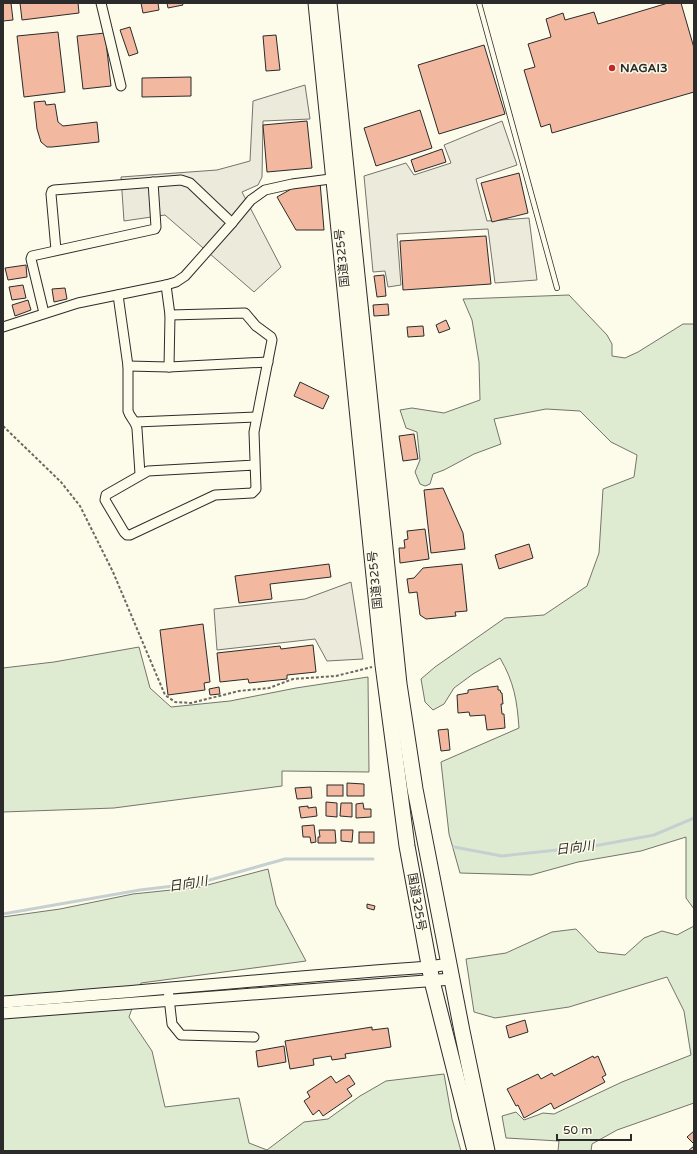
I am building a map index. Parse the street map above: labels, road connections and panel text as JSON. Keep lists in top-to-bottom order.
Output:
{
  "streets": {
    "highway": ["国道325号"]
  },
  "water": ["日向川"],
  "places": ["NAGAI3"],
  "scale_bar": "50 m"
}
